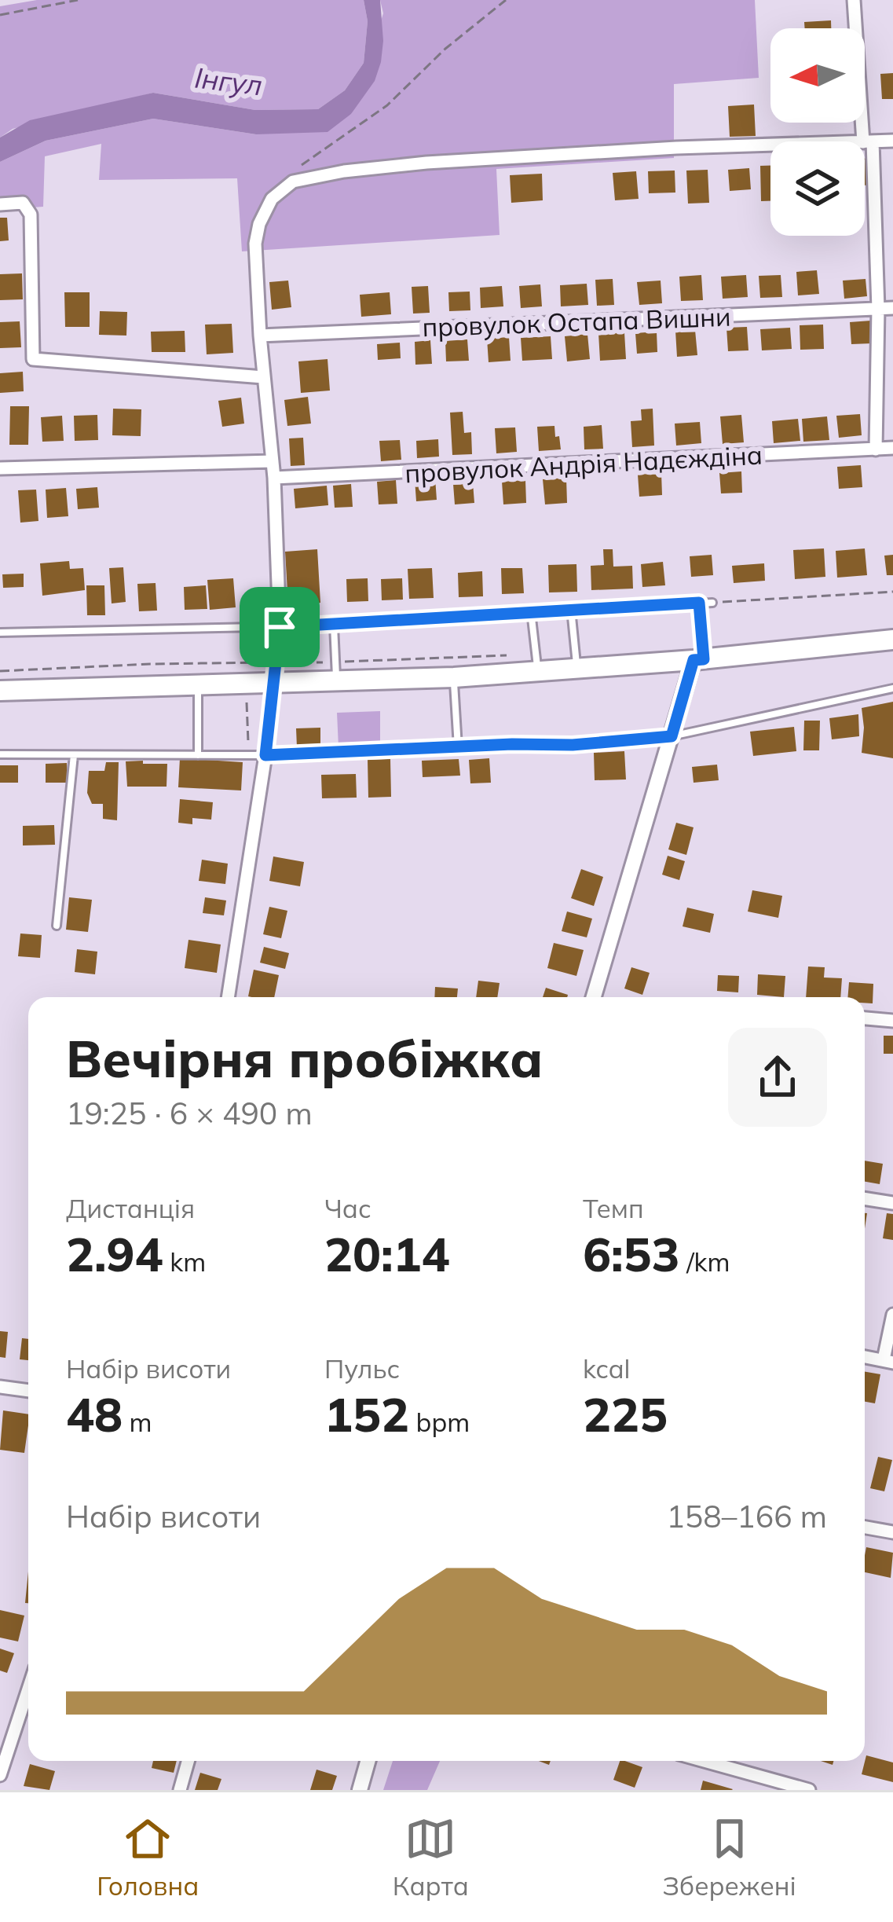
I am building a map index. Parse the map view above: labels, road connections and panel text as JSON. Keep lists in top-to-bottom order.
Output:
{
  "streets": {
    "street": ["провулок Остапа Вишни", "провулок Андрія Надєждіна"]
  },
  "water": ["Інгул"],
  "north": "left",
  "page": {
    "heading": ["Вечірня пробіжка", "19:25 · 6 × 490 m"],
    "stats": [
      ["Дистанція", "2.94 km"],
      ["Час", "20:14"],
      ["Темп", "6:53 /km"],
      ["Набір висоти", "48 m"],
      ["Пульс", "152 bpm"],
      ["kcal", "225"]
    ],
    "chart": ["Набір висоти", "158–166 m"],
    "tabs": ["Головна", "Карта", "Збережені"]
  }
}
